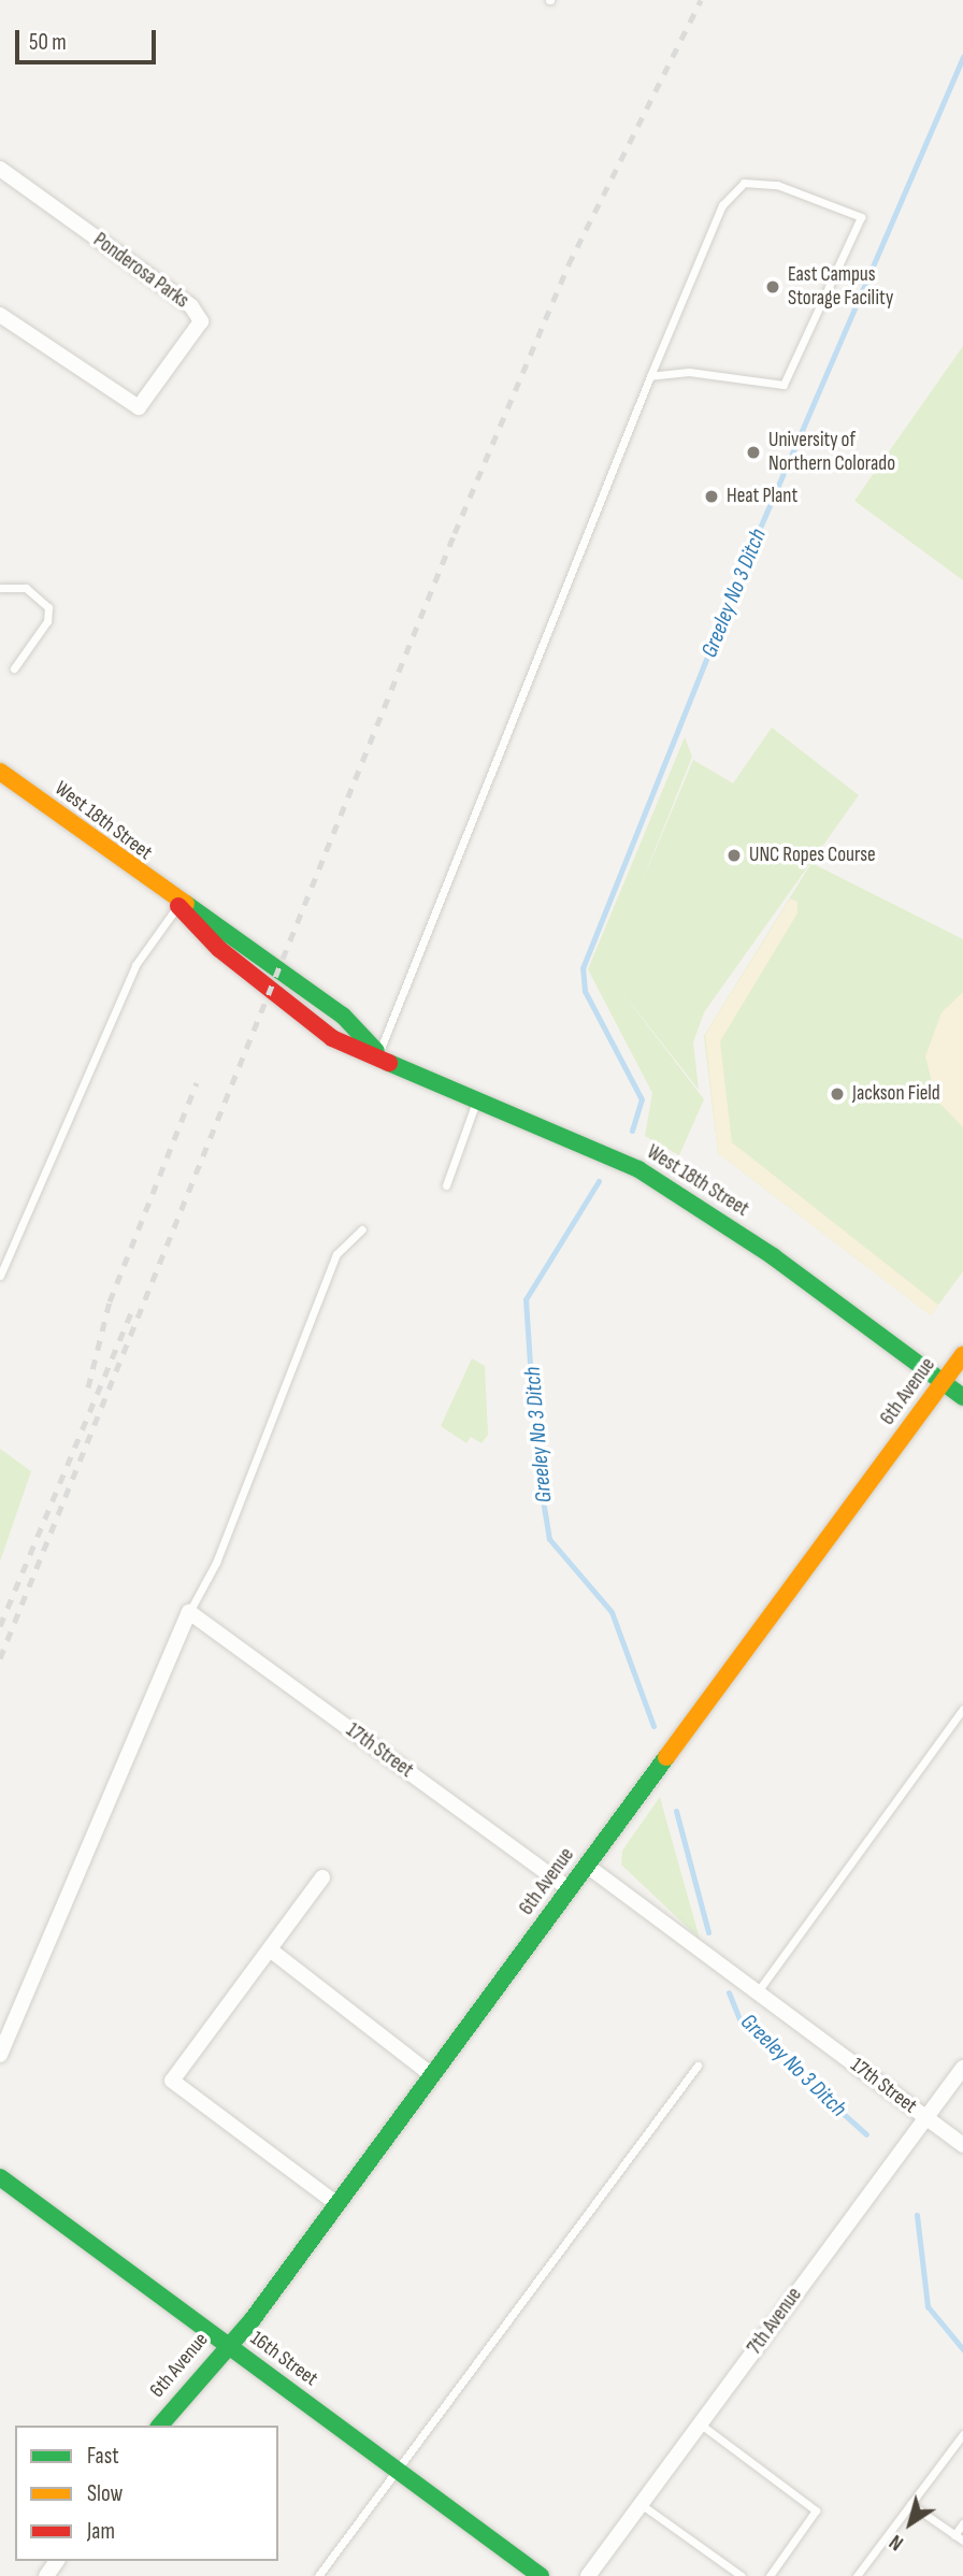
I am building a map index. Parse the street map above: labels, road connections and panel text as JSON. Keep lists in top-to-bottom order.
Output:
{
  "streets": {
    "main road": ["West 18th Street", "6th Avenue", "16th Street"],
    "street": ["Ponderosa Parks", "17th Street", "7th Avenue"]
  },
  "crossings": [
    ["West 18th Street", "6th Avenue"],
    ["6th Avenue", "17th Street"],
    ["6th Avenue", "16th Street"],
    ["17th Street", "7th Avenue"]
  ],
  "water": ["Greeley No 3 Ditch"],
  "places": [
    "East Campus Storage Facility",
    "University of Northern Colorado",
    "Heat Plant",
    "UNC Ropes Course",
    "Jackson Field"
  ],
  "legend": ["Fast", "Slow", "Jam"],
  "scale_bar": "50 m",
  "north": "bottom left"
}
